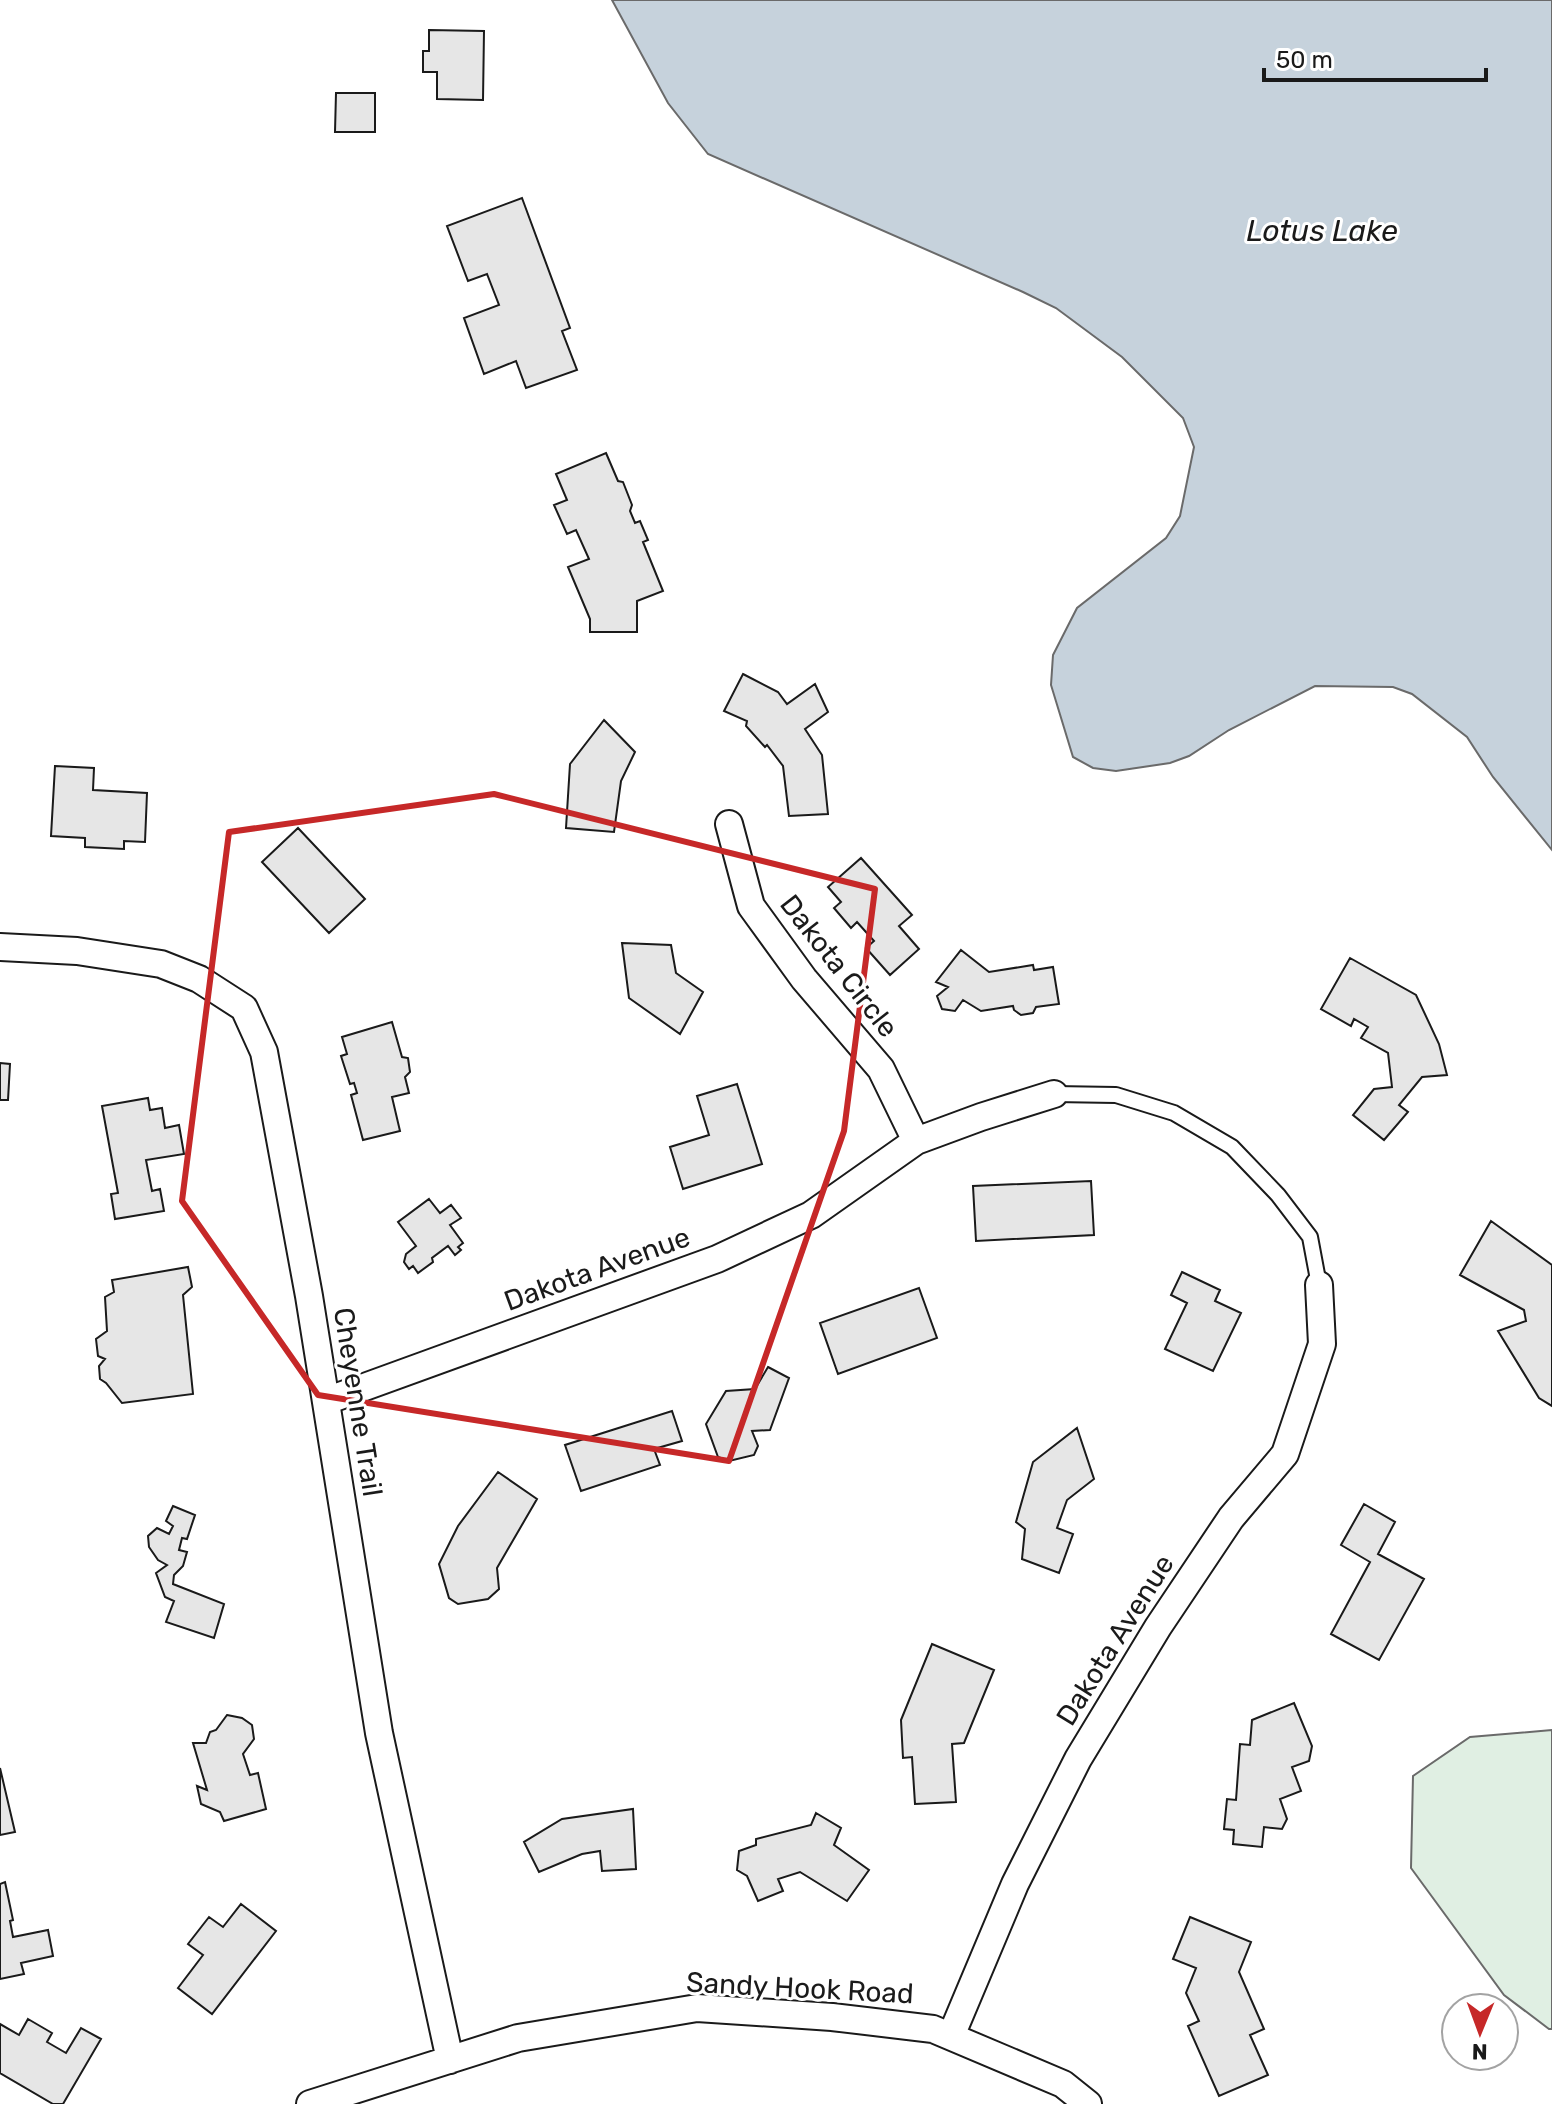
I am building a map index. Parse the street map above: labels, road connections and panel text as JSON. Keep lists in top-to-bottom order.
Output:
{
  "streets": {
    "street": [
      "Dakota Circle",
      "Dakota Avenue",
      "Cheyenne Trail",
      "Sandy Hook Road"
    ]
  },
  "crossings": [
    ["Dakota Circle", "Dakota Avenue"],
    ["Dakota Avenue", "Cheyenne Trail"],
    ["Dakota Avenue", "Sandy Hook Road"],
    ["Cheyenne Trail", "Sandy Hook Road"]
  ],
  "water": ["Lotus Lake"],
  "scale_bar": "50 m",
  "north": "bottom"
}
